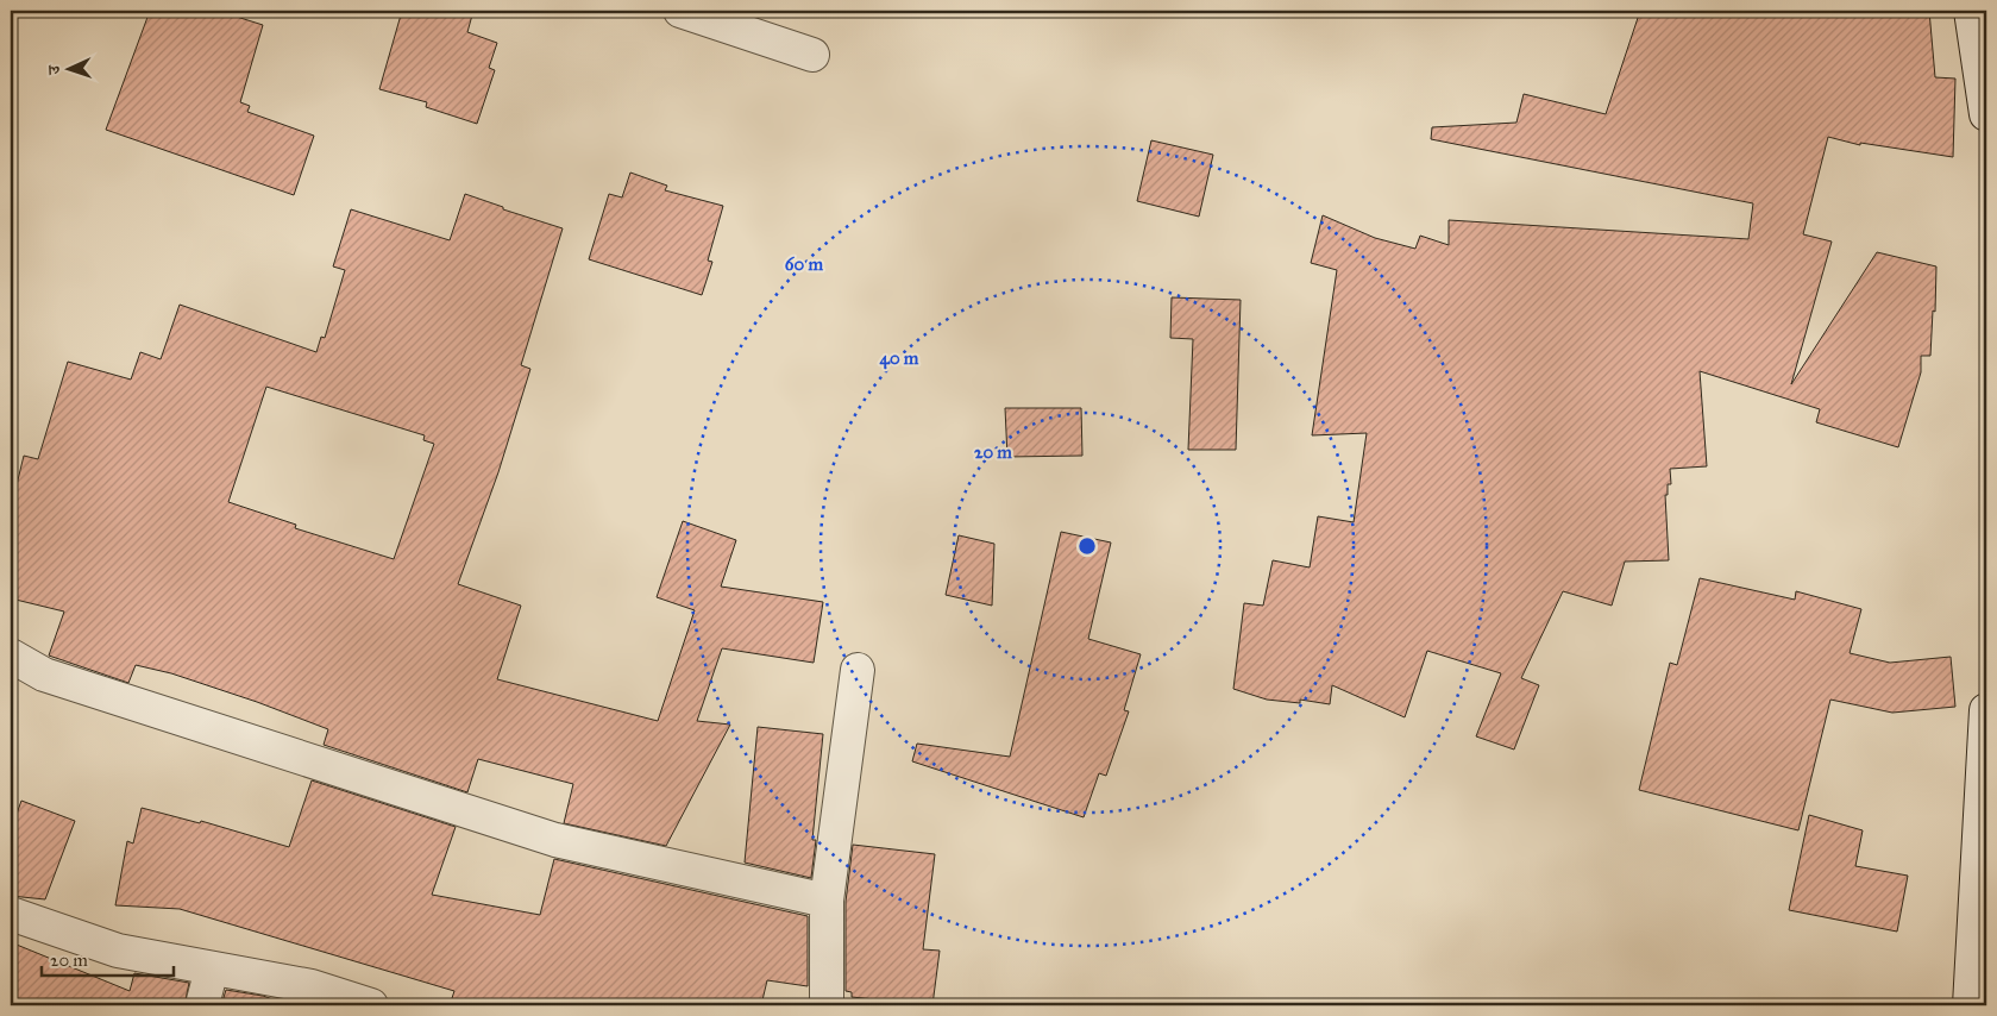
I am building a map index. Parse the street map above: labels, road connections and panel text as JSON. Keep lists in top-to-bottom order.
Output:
{
  "scale_bar": "20 m",
  "north": "left",
  "rings": ["60 m", "40 m", "20 m"]
}
